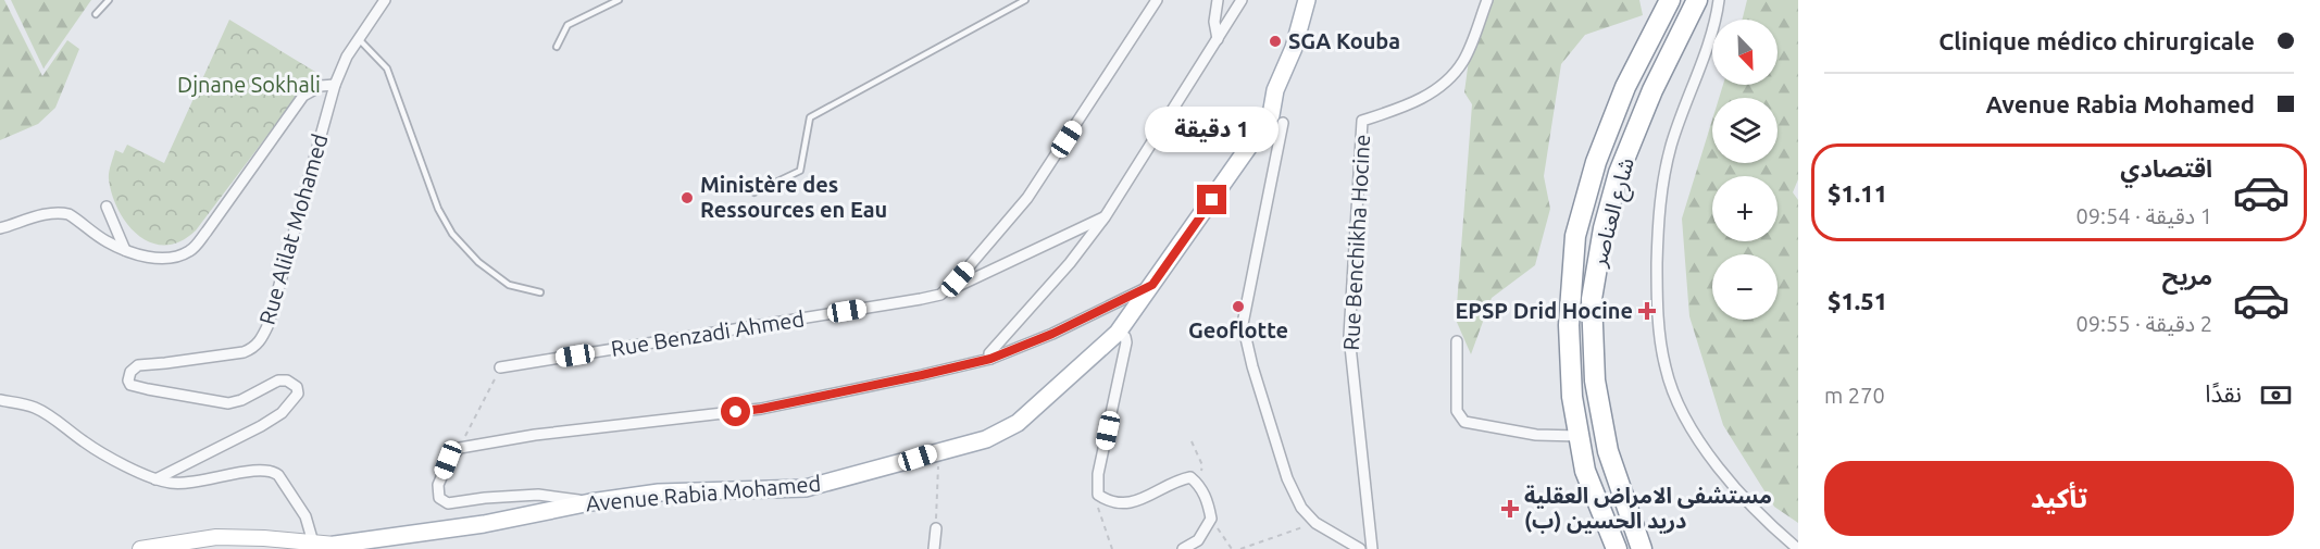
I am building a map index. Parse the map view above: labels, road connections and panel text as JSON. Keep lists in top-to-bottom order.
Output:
{
  "streets": {
    "highway": ["شارع العناصر"],
    "main road": ["Avenue Rabia Mohamed"],
    "street": ["Rue Alilat Mohamed", "Rue Benchikha Hocine", "Rue Benzadi Ahmed"]
  },
  "parks": ["Djnane Sokhali"],
  "places": {
    "other": ["SGA Kouba", "Ministère des Ressources en Eau", "Geoflotte"],
    "health": ["EPSP Drid Hocine", "مستشفى الامراض العقلية دريد الحسين (ب)"]
  },
  "north": "bottom right",
  "page": {
    "banner": ["Clinique médico chirurgicale", "Avenue Rabia Mohamed"],
    "map_buttons": ["+", "−"],
    "bubble": "1 دقيقة",
    "list": [
      {
        "name": "اقتصادي",
        "note": "1 دقيقة · 09:54",
        "value": "$1.11"
      },
      {
        "name": "مريح",
        "note": "2 دقيقة · 09:55",
        "value": "$1.51"
      }
    ],
    "pay": ["نقدًا", "270 m"],
    "buttons": "تأكيد"
  }
}
